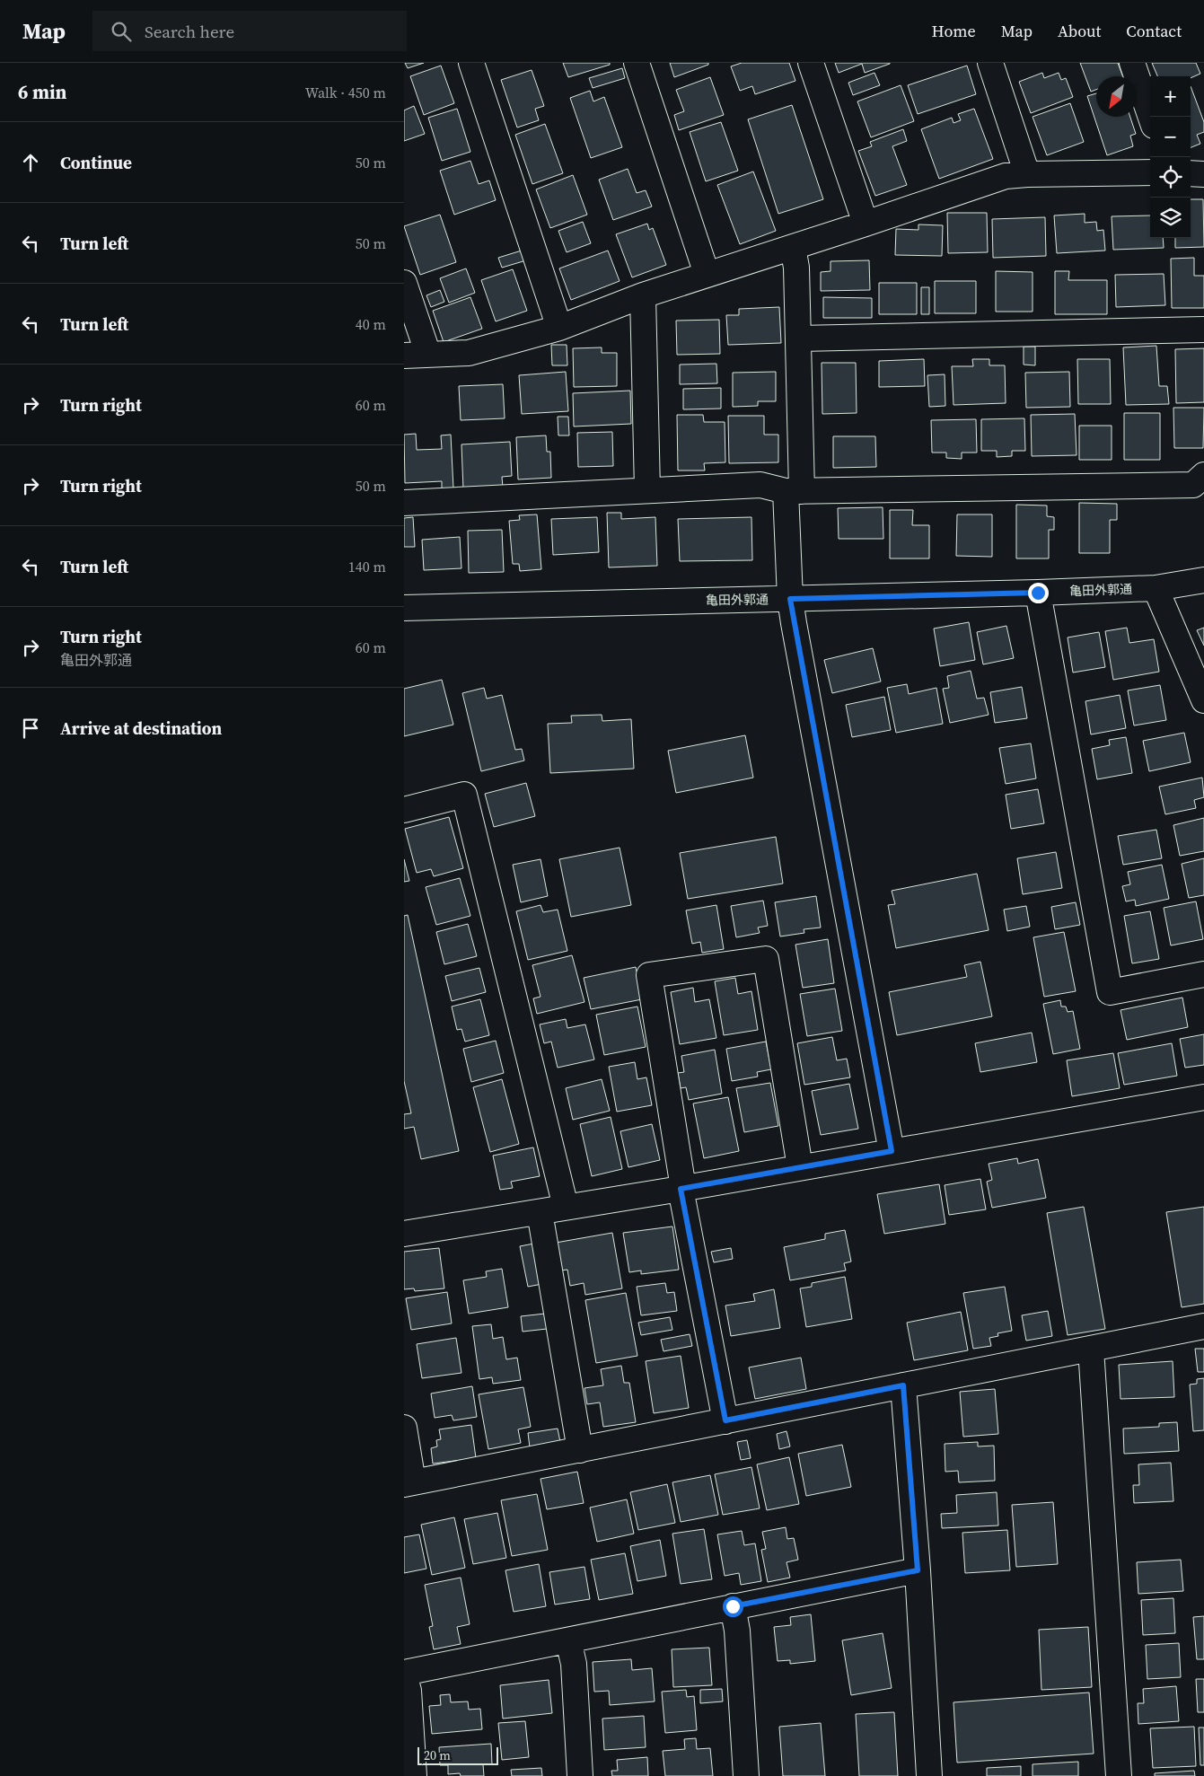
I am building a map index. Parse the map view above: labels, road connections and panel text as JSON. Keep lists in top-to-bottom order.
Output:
{
  "streets": {
    "street": ["亀田外郭通"]
  },
  "scale_bar": "20 m",
  "north": "bottom left",
  "page": {
    "header": "Map",
    "search": "Search here",
    "nav": [
      "Home",
      "Map",
      "About",
      "Contact"
    ],
    "heading": ["6 min", "Walk · 450 m"],
    "map_buttons": ["+", "−"],
    "list": [
      ["Continue", "50 m"],
      ["Turn left", "50 m"],
      ["Turn left", "40 m"],
      ["Turn right", "60 m"],
      ["Turn right", "50 m"],
      ["Turn left", "140 m"],
      ["Turn right", "亀田外郭通", "60 m"],
      "Arrive at destination"
    ],
    "scale": "20 m"
  }
}
